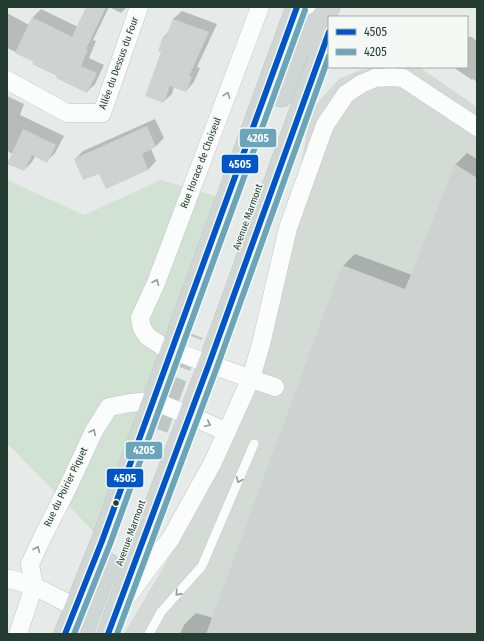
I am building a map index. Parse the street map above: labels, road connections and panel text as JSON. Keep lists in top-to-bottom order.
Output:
{
  "streets": {
    "main road": ["Avenue Marmont"],
    "street": ["Allée du Dessus du Four", "Rue Horace de Choiseul", "Rue du Poirier Piquet"]
  },
  "one_way": ["Rue Horace de Choiseul", "Rue du Poirier Piquet"],
  "lines": ["transit line 4505", "transit line 4205"],
  "legend": ["4505", "4205"]
}
